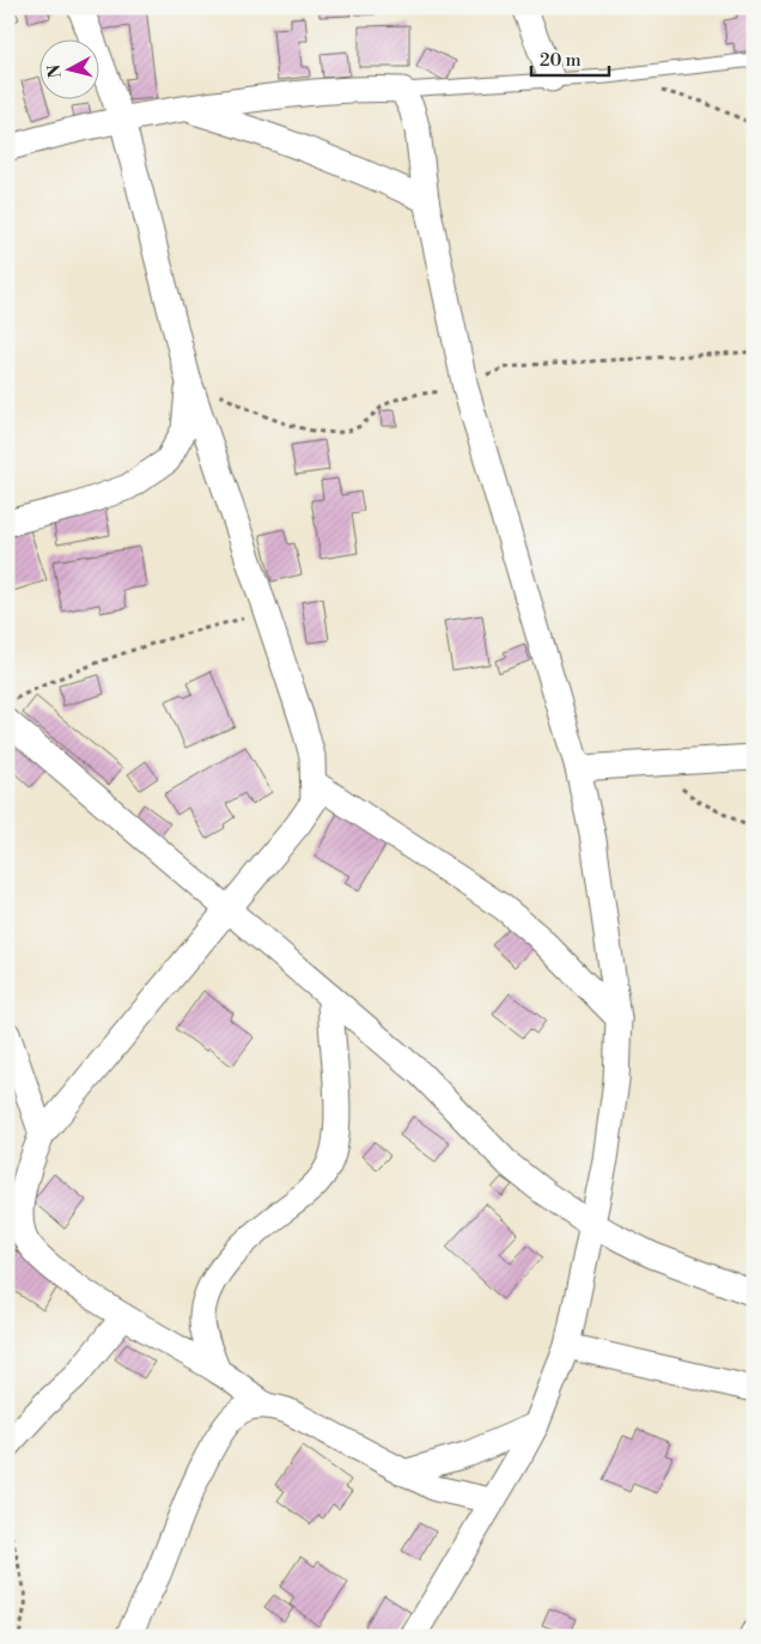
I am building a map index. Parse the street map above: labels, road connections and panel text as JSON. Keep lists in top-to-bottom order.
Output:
{
  "scale_bar": "20 m",
  "north": "left"
}
